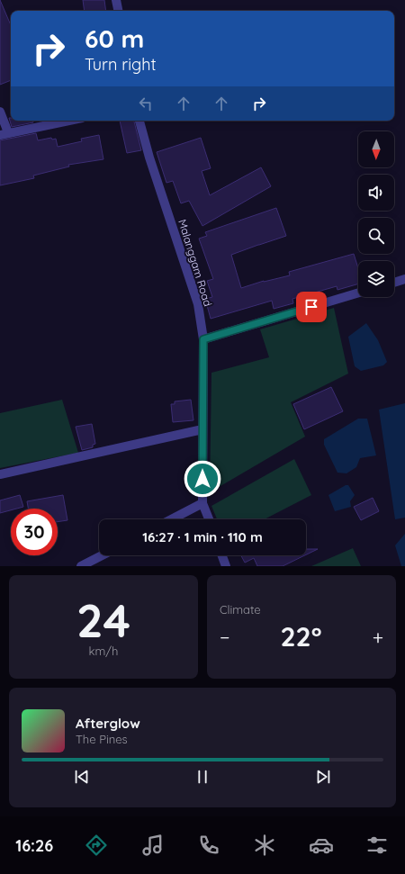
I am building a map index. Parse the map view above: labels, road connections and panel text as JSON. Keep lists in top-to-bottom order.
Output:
{
  "streets": {
    "street": ["Malanggam Road"]
  },
  "north": "bottom",
  "page": {
    "turn": ["60 m", "Turn right"],
    "limit": "30",
    "trip": "16:27 · 1 min · 110 m",
    "tile": [
      ["24", "km/h"],
      "Climate"
    ],
    "heat": ["−", "22°", "+"],
    "song": ["Afterglow", "The Pines"],
    "tabs": "16:26"
  }
}
